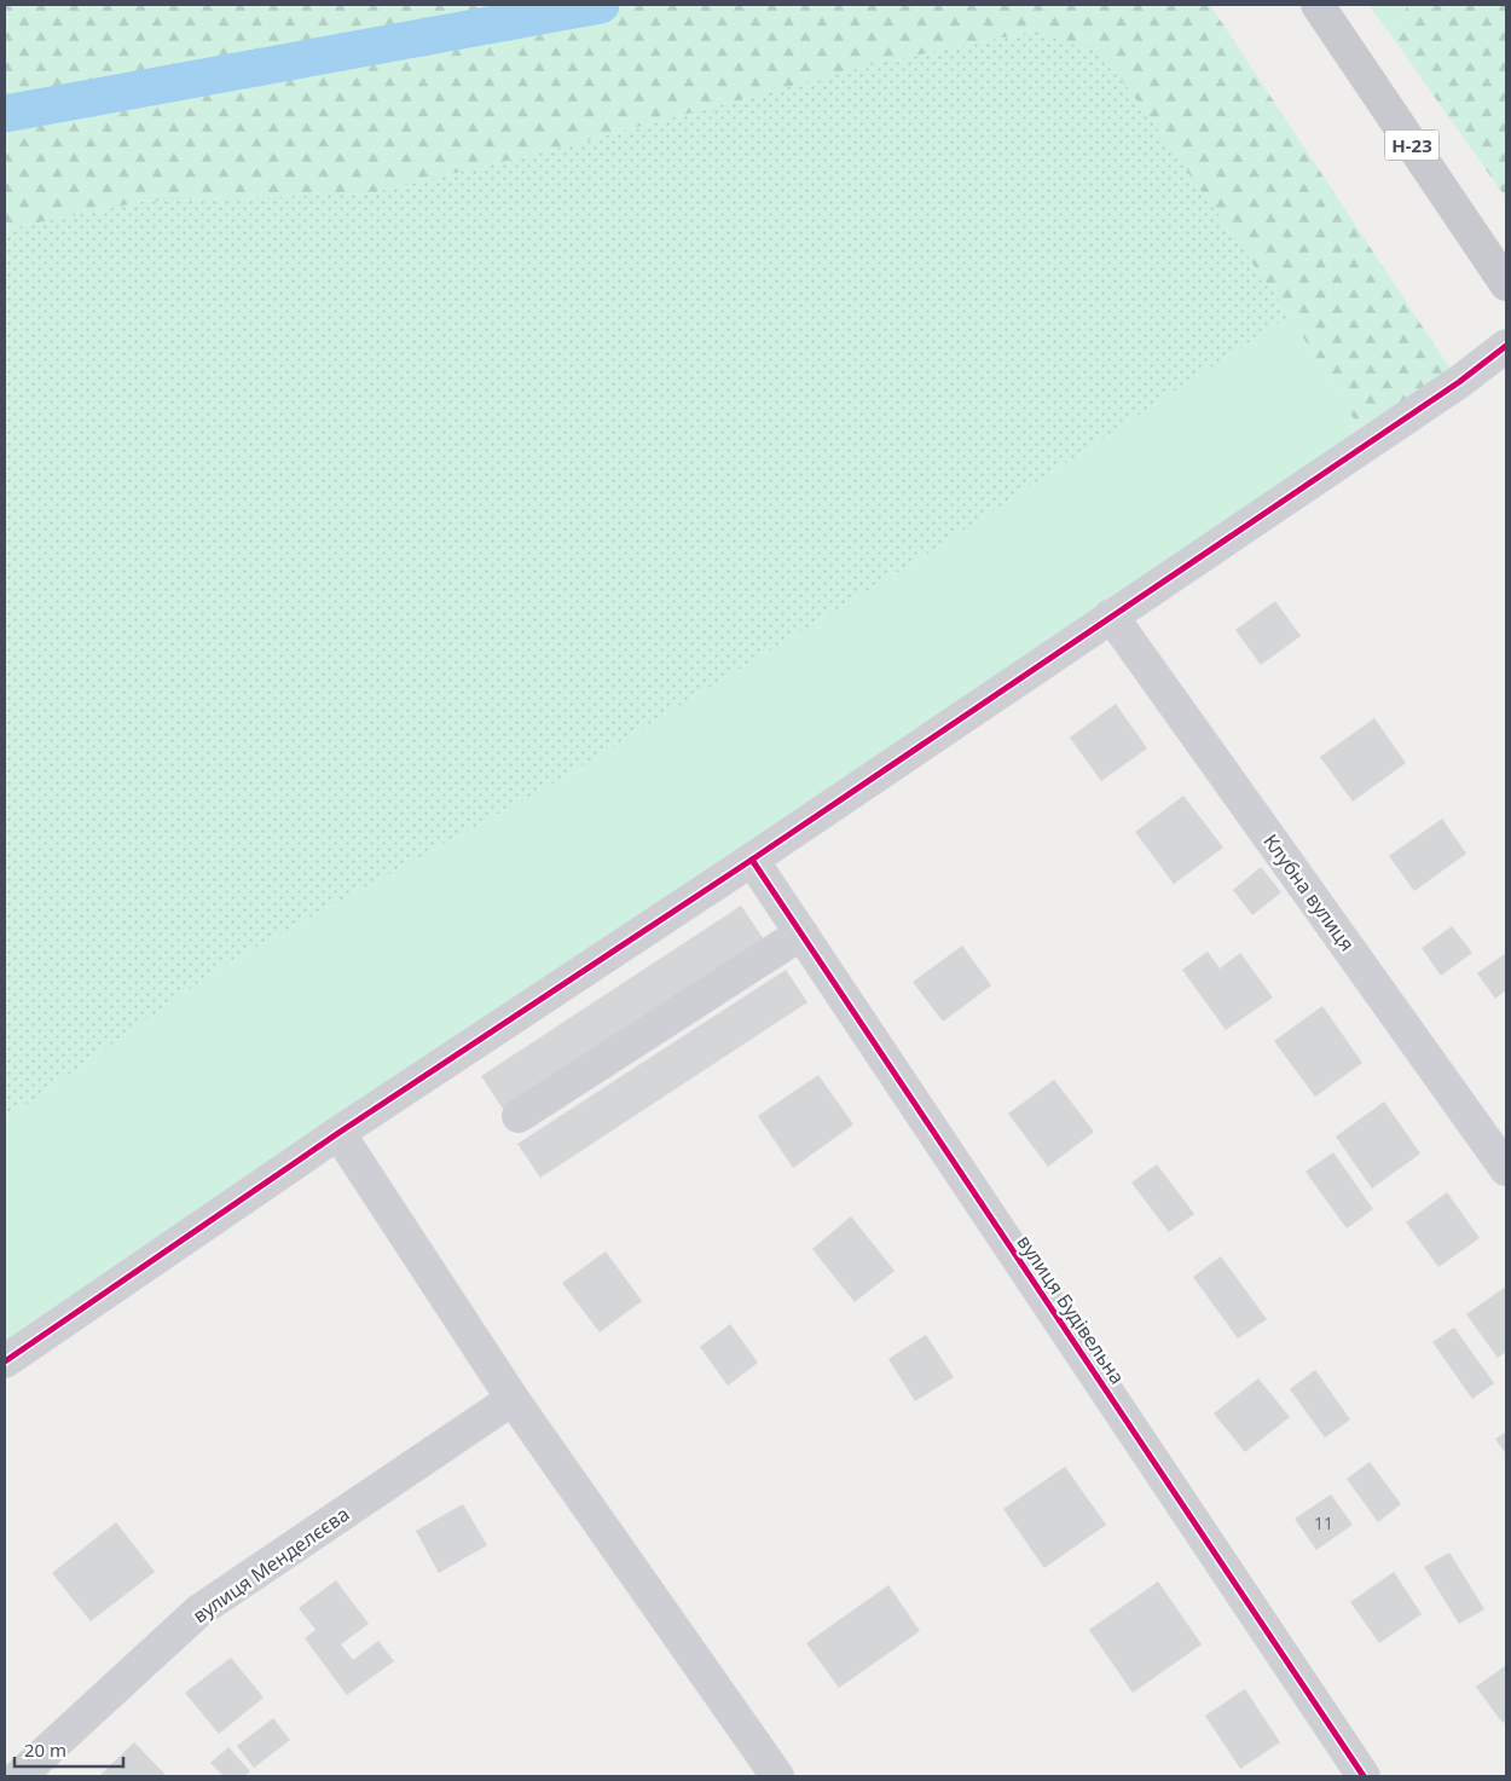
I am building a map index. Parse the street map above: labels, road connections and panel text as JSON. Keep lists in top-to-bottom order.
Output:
{
  "streets": {
    "main road": ["Н-23"],
    "street": ["Клубна вулиця", "вулиця Будівельна", "вулиця Менделєєва"]
  },
  "house_numbers": ["11"],
  "scale_bar": "20 m"
}
